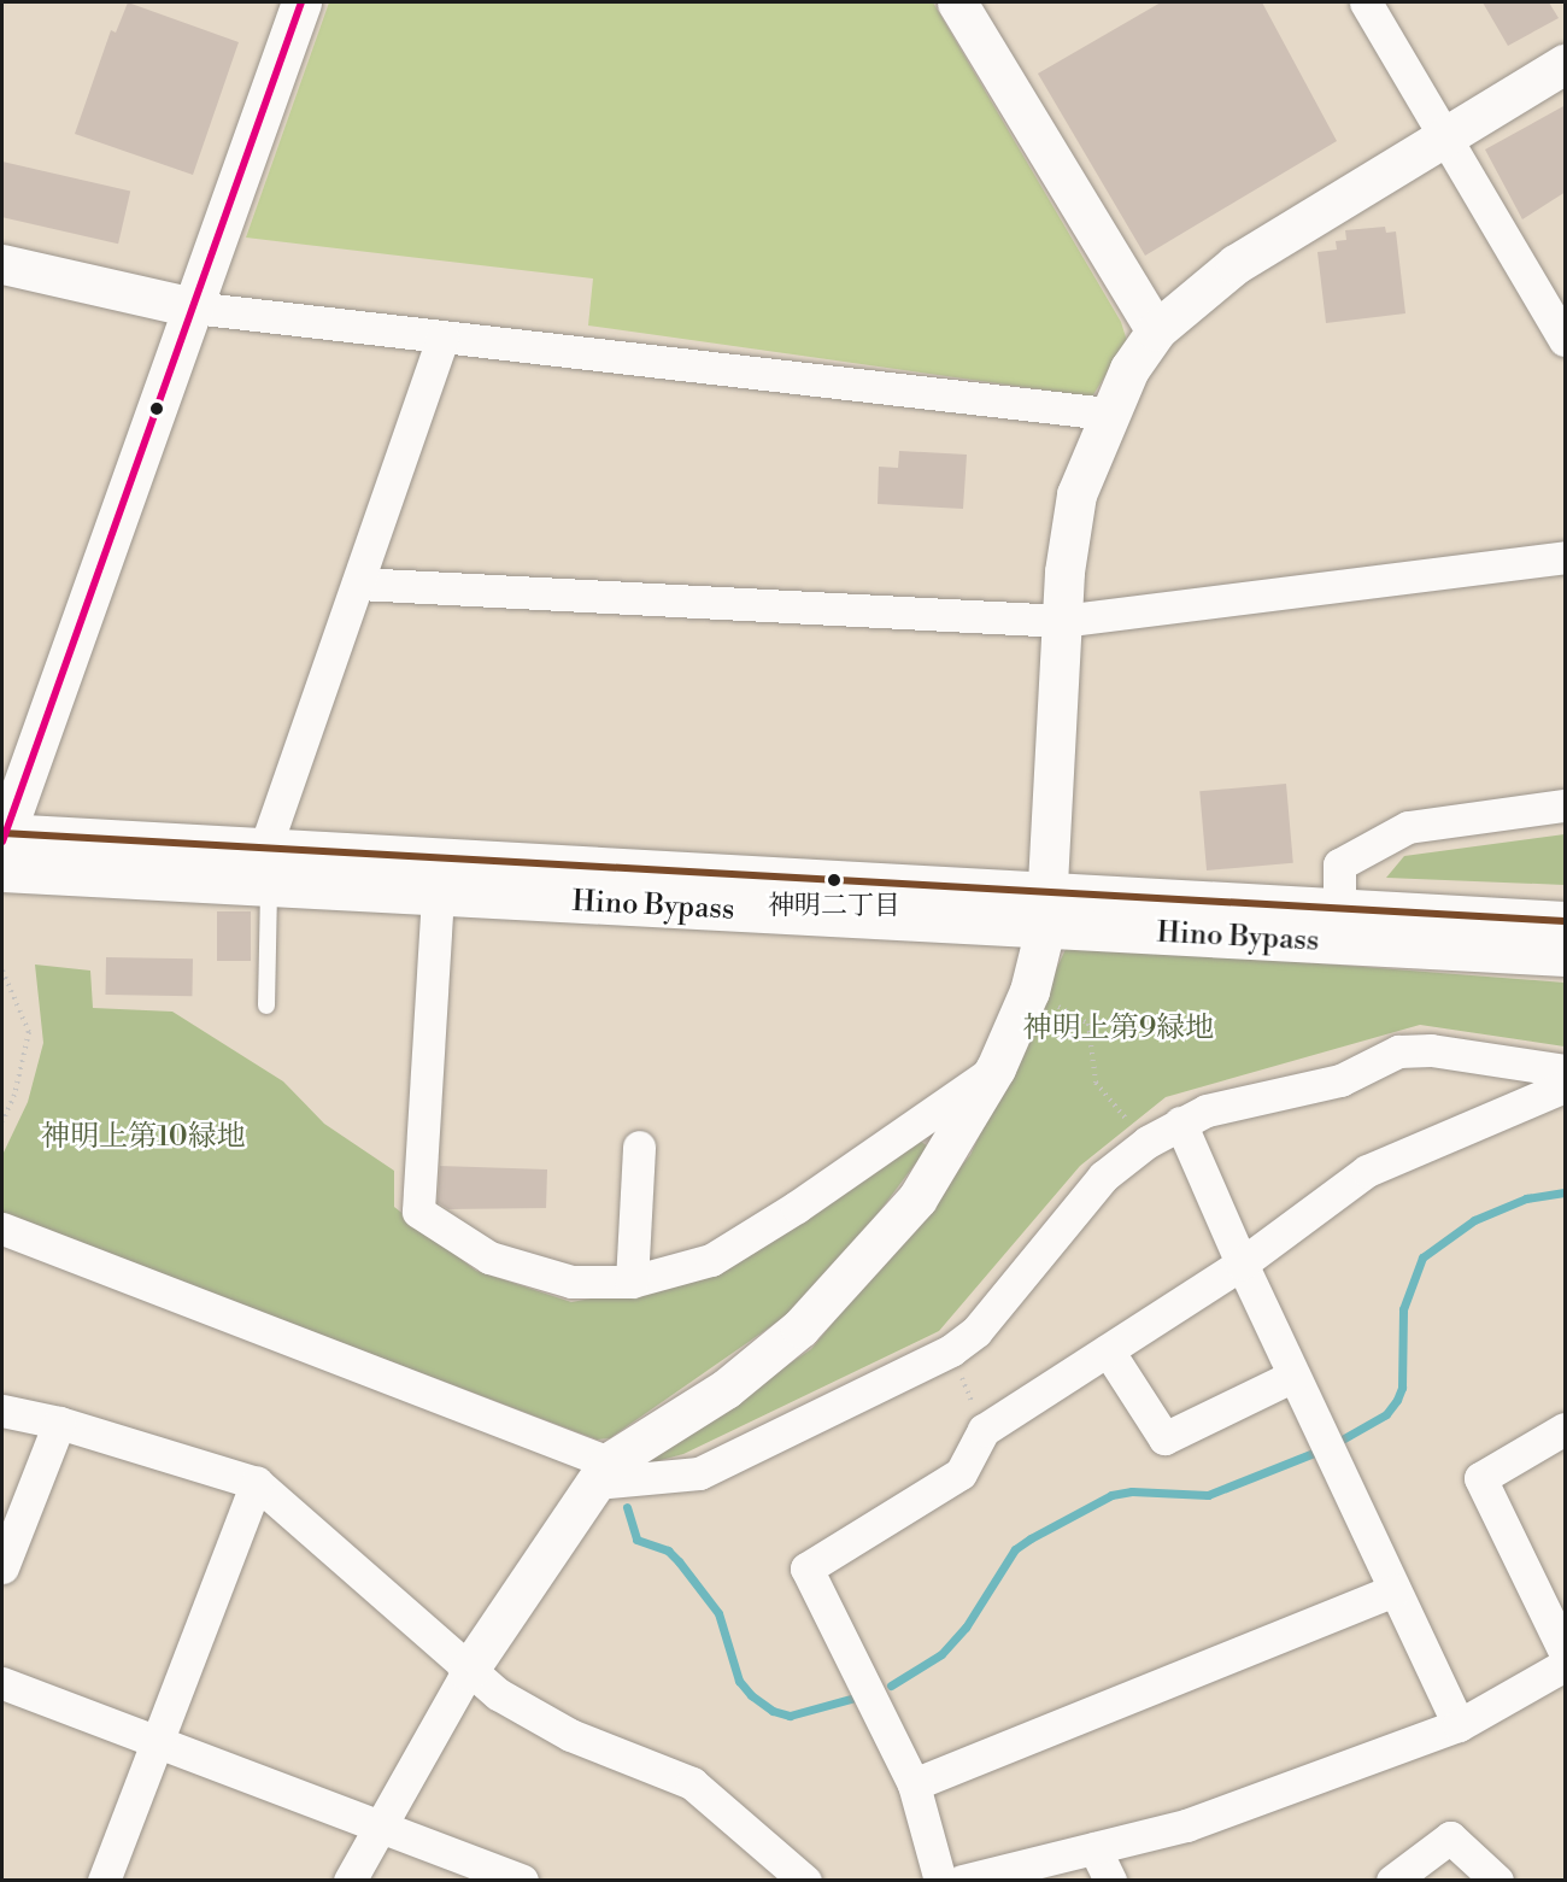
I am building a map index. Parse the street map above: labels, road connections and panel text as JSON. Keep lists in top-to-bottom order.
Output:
{
  "streets": {
    "main road": ["Hino Bypass"]
  },
  "parks": ["神明上第9緑地", "神明上第10緑地"],
  "places": ["神明二丁目"]
}
